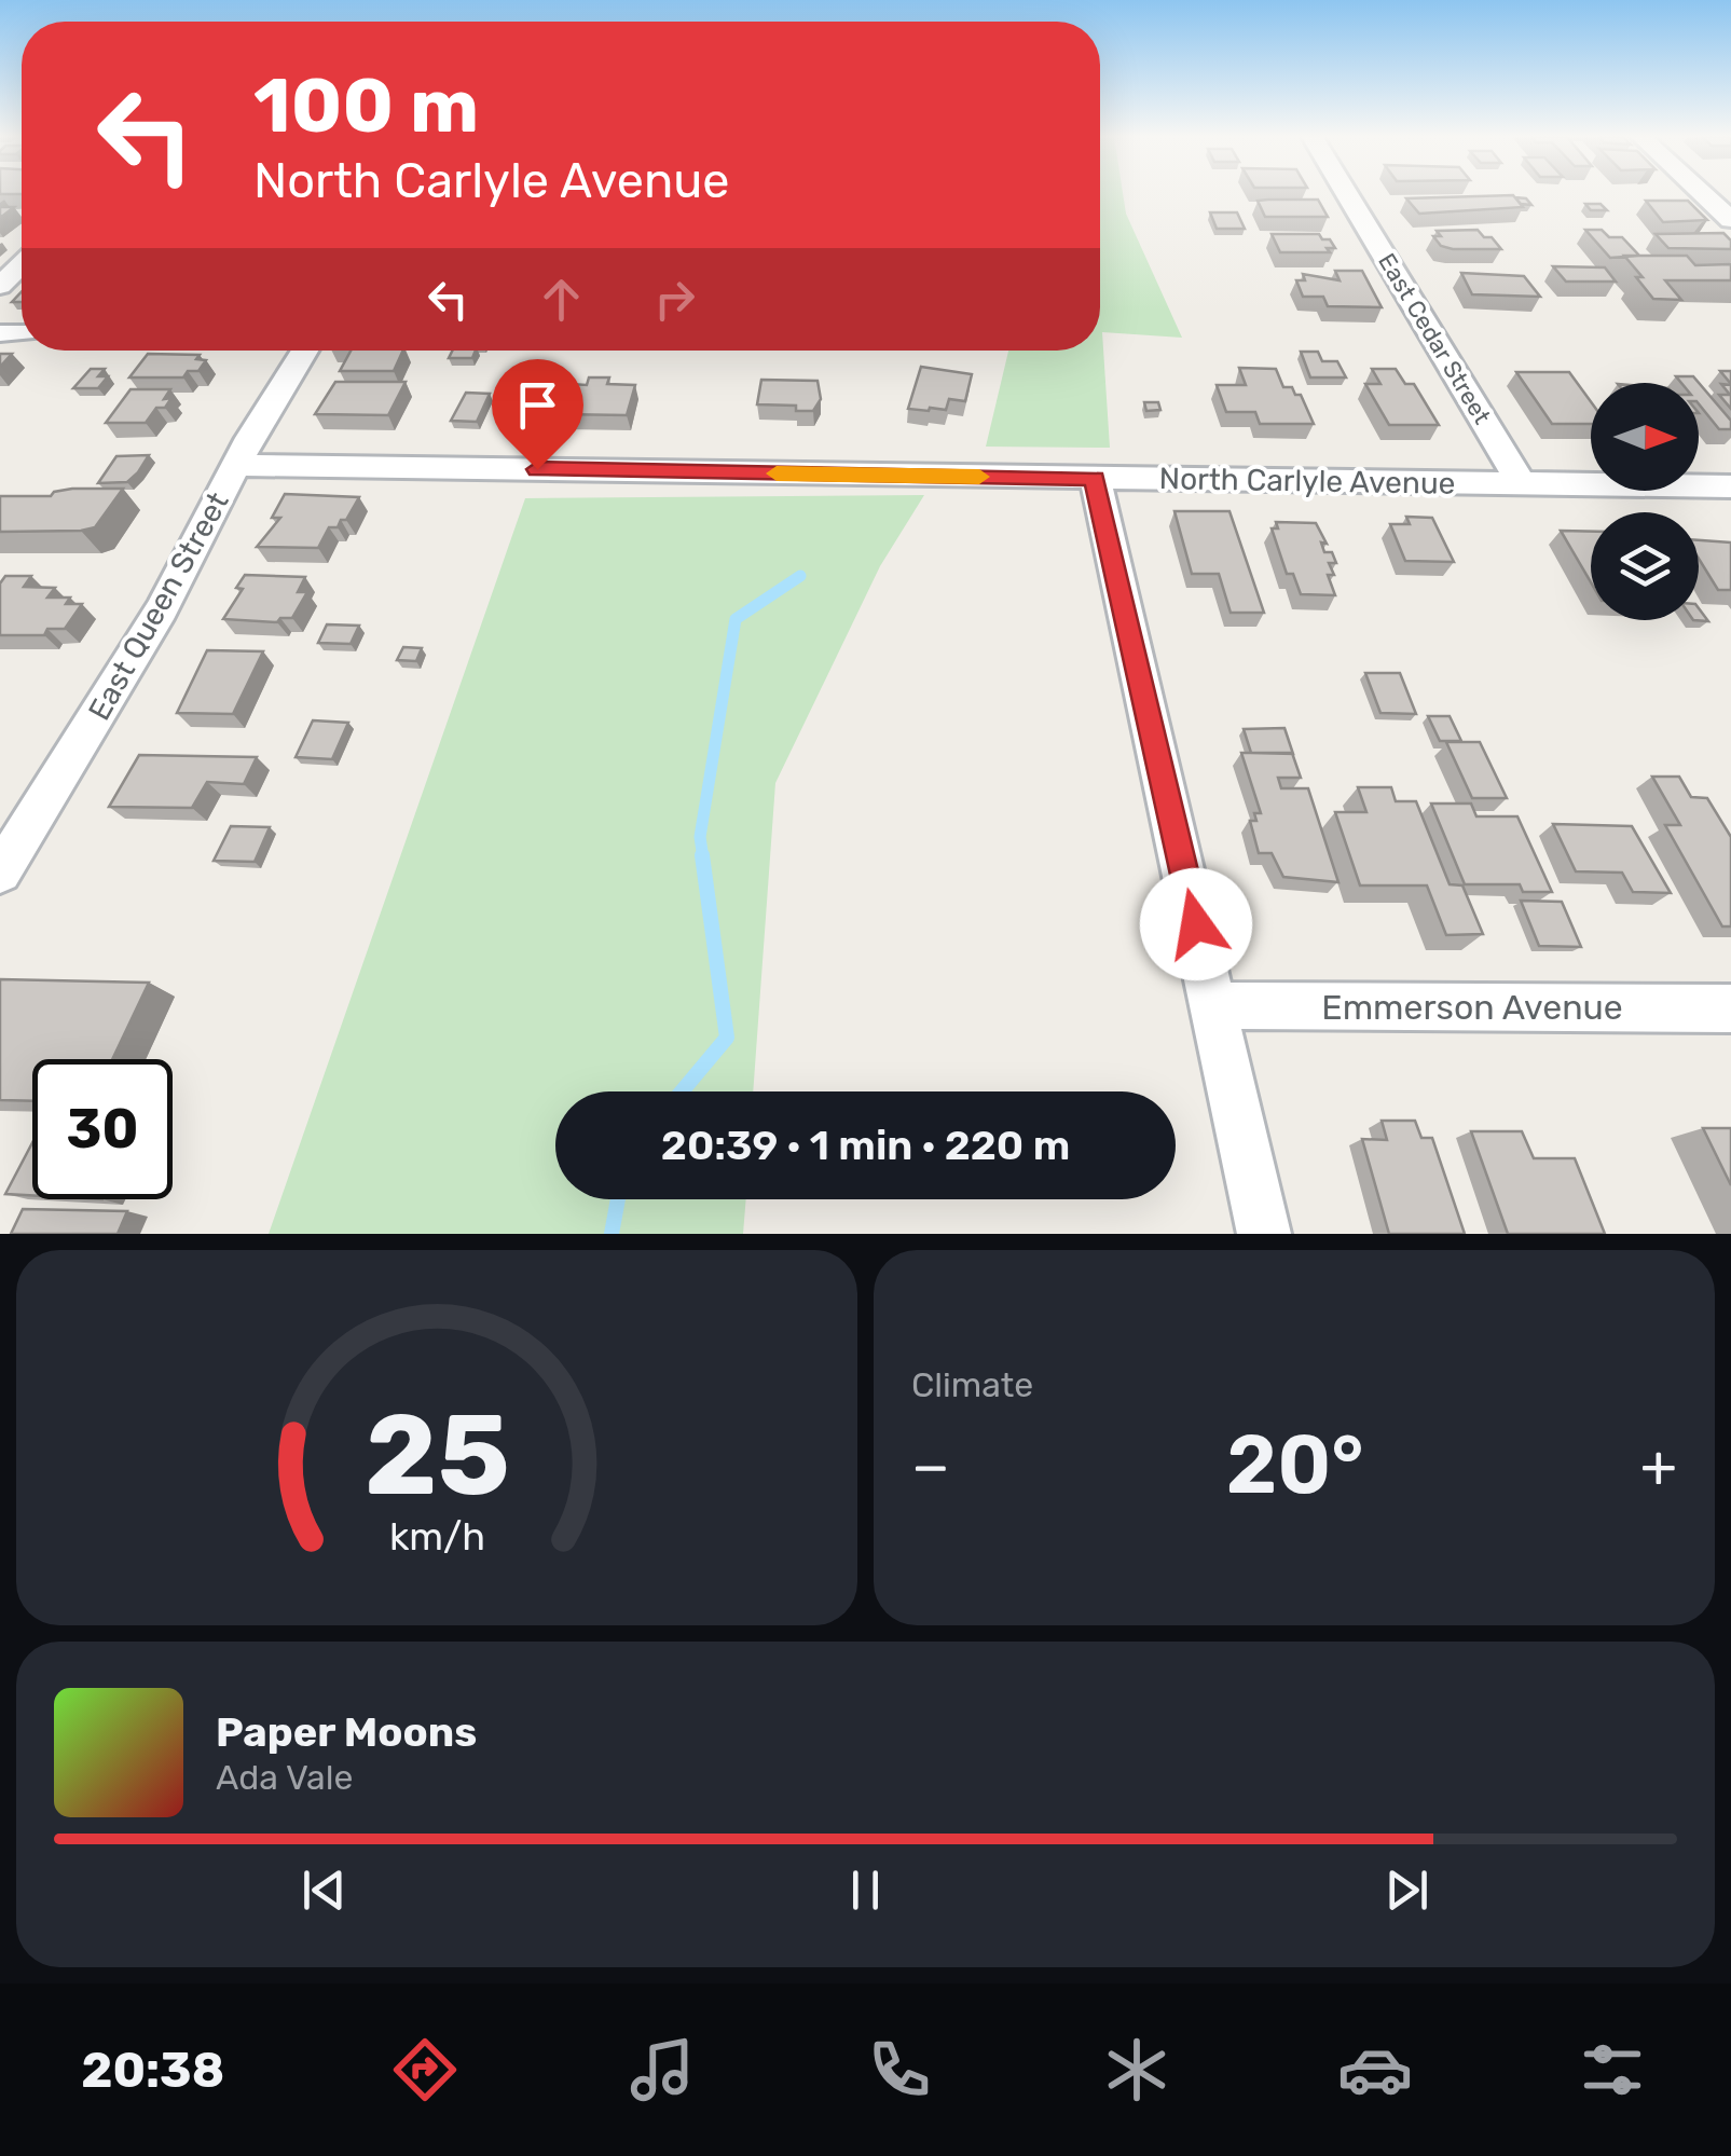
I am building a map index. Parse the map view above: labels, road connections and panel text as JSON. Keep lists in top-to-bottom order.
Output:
{
  "streets": {
    "street": [
      "East Cedar Street",
      "North Carlyle Avenue",
      "East Queen Street",
      "Emmerson Avenue"
    ]
  },
  "crossings": [
    ["East Cedar Street", "North Carlyle Avenue"],
    ["North Carlyle Avenue", "East Queen Street"]
  ],
  "north": "right",
  "page": {
    "turn": ["100 m", "North Carlyle Avenue"],
    "limit": "30",
    "trip": "20:39 · 1 min · 220 m",
    "tile": "Climate",
    "heat": ["−", "20°", "+"],
    "song": ["Paper Moons", "Ada Vale"],
    "tabs": "20:38",
    "gauge": ["25", "km/h"]
  }
}
